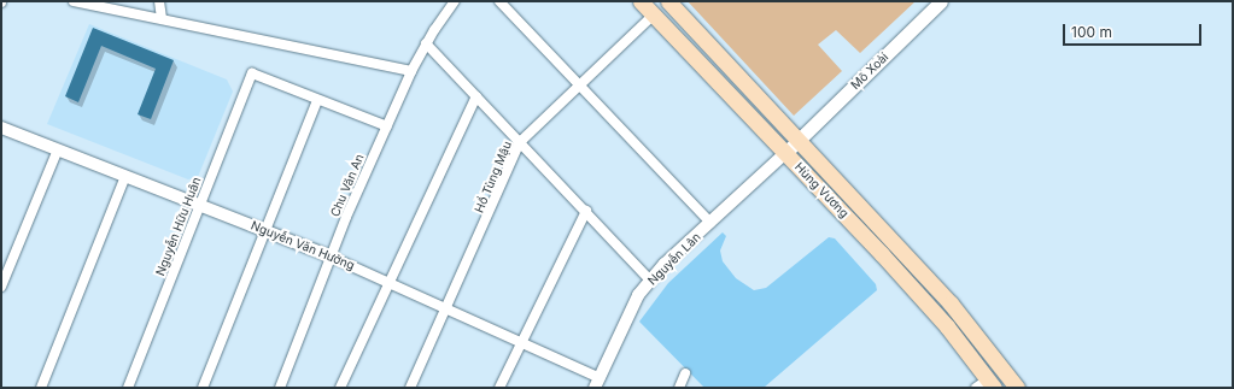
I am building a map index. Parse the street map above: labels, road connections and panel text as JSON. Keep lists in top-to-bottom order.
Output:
{
  "streets": {
    "main road": ["Mô Xoài", "Hùng Vương"],
    "street": [
      "Hồ Tùng Mậu",
      "Chu Văn An",
      "Nguyễn Hữu Huân",
      "Nguyễn Văn Hưởng",
      "Nguyễn Lân"
    ]
  },
  "crossings": [
    ["Mô Xoài", "Hùng Vương"],
    ["Mô Xoài", "Nguyễn Lân"],
    ["Hồ Tùng Mậu", "Hùng Vương"],
    ["Hồ Tùng Mậu", "Nguyễn Văn Hưởng"],
    ["Chu Văn An", "Nguyễn Văn Hưởng"],
    ["Hùng Vương", "Nguyễn Lân"],
    ["Nguyễn Hữu Huân", "Nguyễn Văn Hưởng"],
    ["Nguyễn Văn Hưởng", "Nguyễn Lân"]
  ],
  "scale_bar": "100 m"
}
